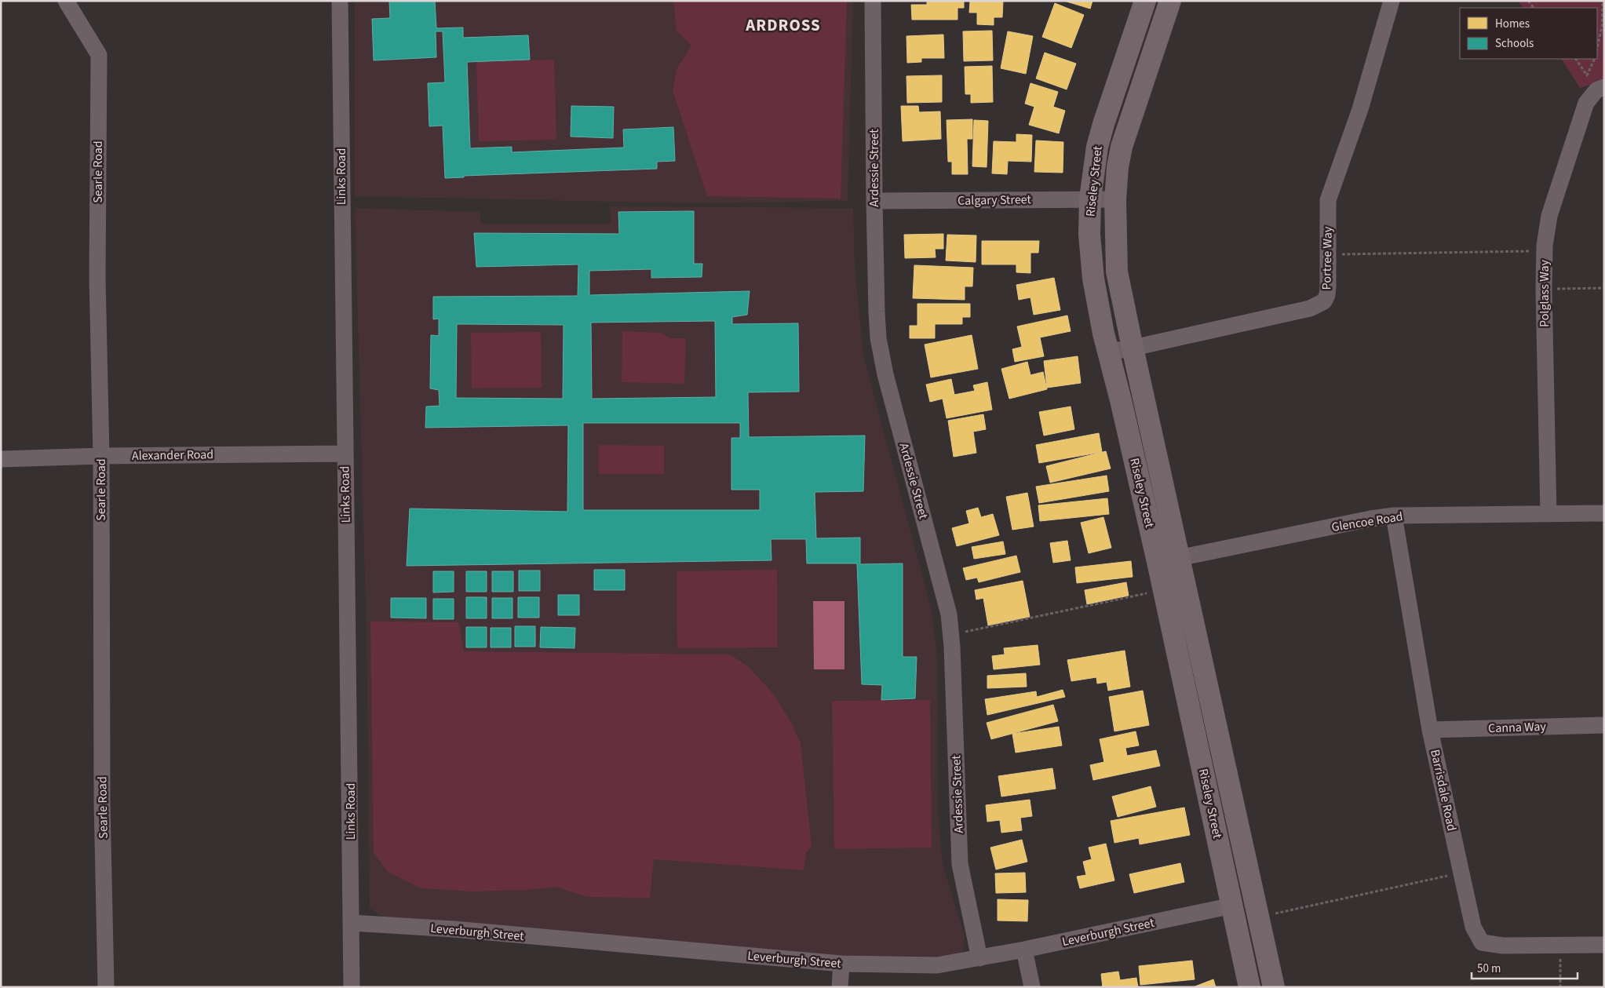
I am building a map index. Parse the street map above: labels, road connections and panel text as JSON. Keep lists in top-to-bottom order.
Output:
{
  "streets": {
    "highway": ["Riseley Street"],
    "street": [
      "Ardessie Street",
      "Searle Road",
      "Links Road",
      "Calgary Street",
      "Portree Way",
      "Polglass Way",
      "Alexander Road",
      "Glencoe Road",
      "Canna Way",
      "Barrisdale Road",
      "Leverburgh Street"
    ]
  },
  "crossings": [
    ["Ardessie Street", "Calgary Street"],
    ["Ardessie Street", "Leverburgh Street"],
    ["Searle Road", "Alexander Road"],
    ["Links Road", "Alexander Road"],
    ["Links Road", "Leverburgh Street"],
    ["Riseley Street", "Calgary Street"],
    ["Riseley Street", "Portree Way"],
    ["Riseley Street", "Glencoe Road"],
    ["Riseley Street", "Leverburgh Street"],
    ["Polglass Way", "Glencoe Road"],
    ["Glencoe Road", "Barrisdale Road"],
    ["Canna Way", "Barrisdale Road"]
  ],
  "districts": ["ARDROSS"],
  "legend": ["Homes", "Schools"],
  "scale_bar": "50 m"
}
